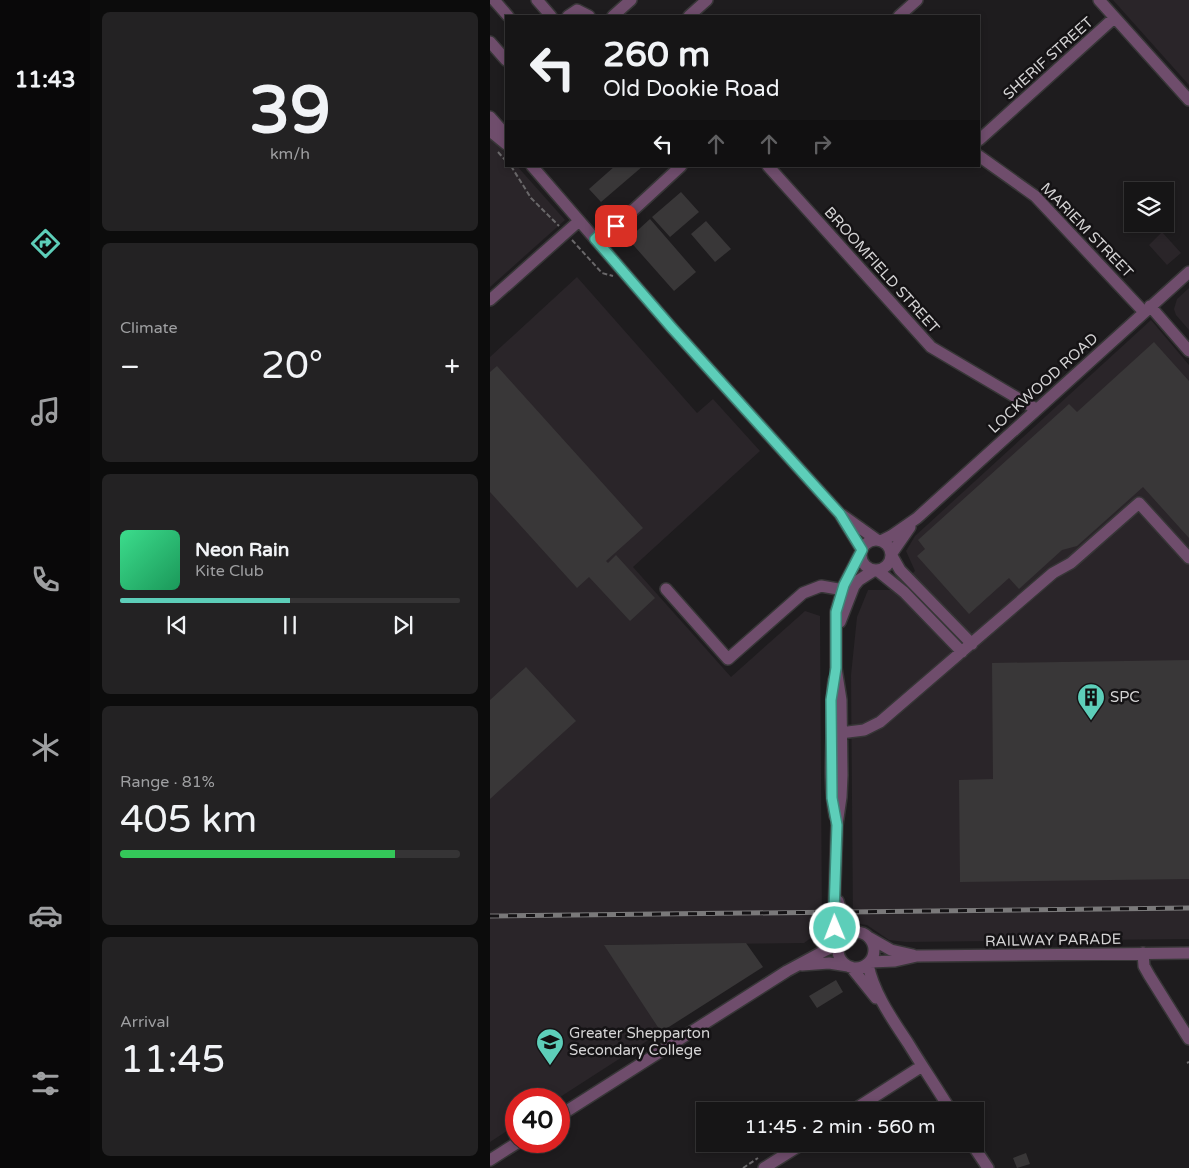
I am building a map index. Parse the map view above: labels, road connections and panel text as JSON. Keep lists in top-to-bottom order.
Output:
{
  "streets": {
    "street": [
      "SHERIF STREET",
      "MARIEM STREET",
      "BROOMFIELD STREET",
      "LOCKWOOD ROAD",
      "RAILWAY PARADE"
    ]
  },
  "crossings": [
    ["MARIEM STREET", "LOCKWOOD ROAD"],
    ["BROOMFIELD STREET", "LOCKWOOD ROAD"]
  ],
  "places": {
    "building": ["SPC"],
    "school or university": ["Greater Shepparton Secondary College"]
  },
  "page": {
    "tabs": "11:43",
    "tile": [
      ["39", "km/h"],
      "Climate",
      ["Range · 81%", "405 km"],
      ["Arrival", "11:45"]
    ],
    "turn": ["260 m", "Old Dookie Road"],
    "heat": ["−", "20°", "+"],
    "song": ["Neon Rain", "Kite Club"],
    "limit": "40",
    "trip": "11:45 · 2 min · 560 m"
  }
}
